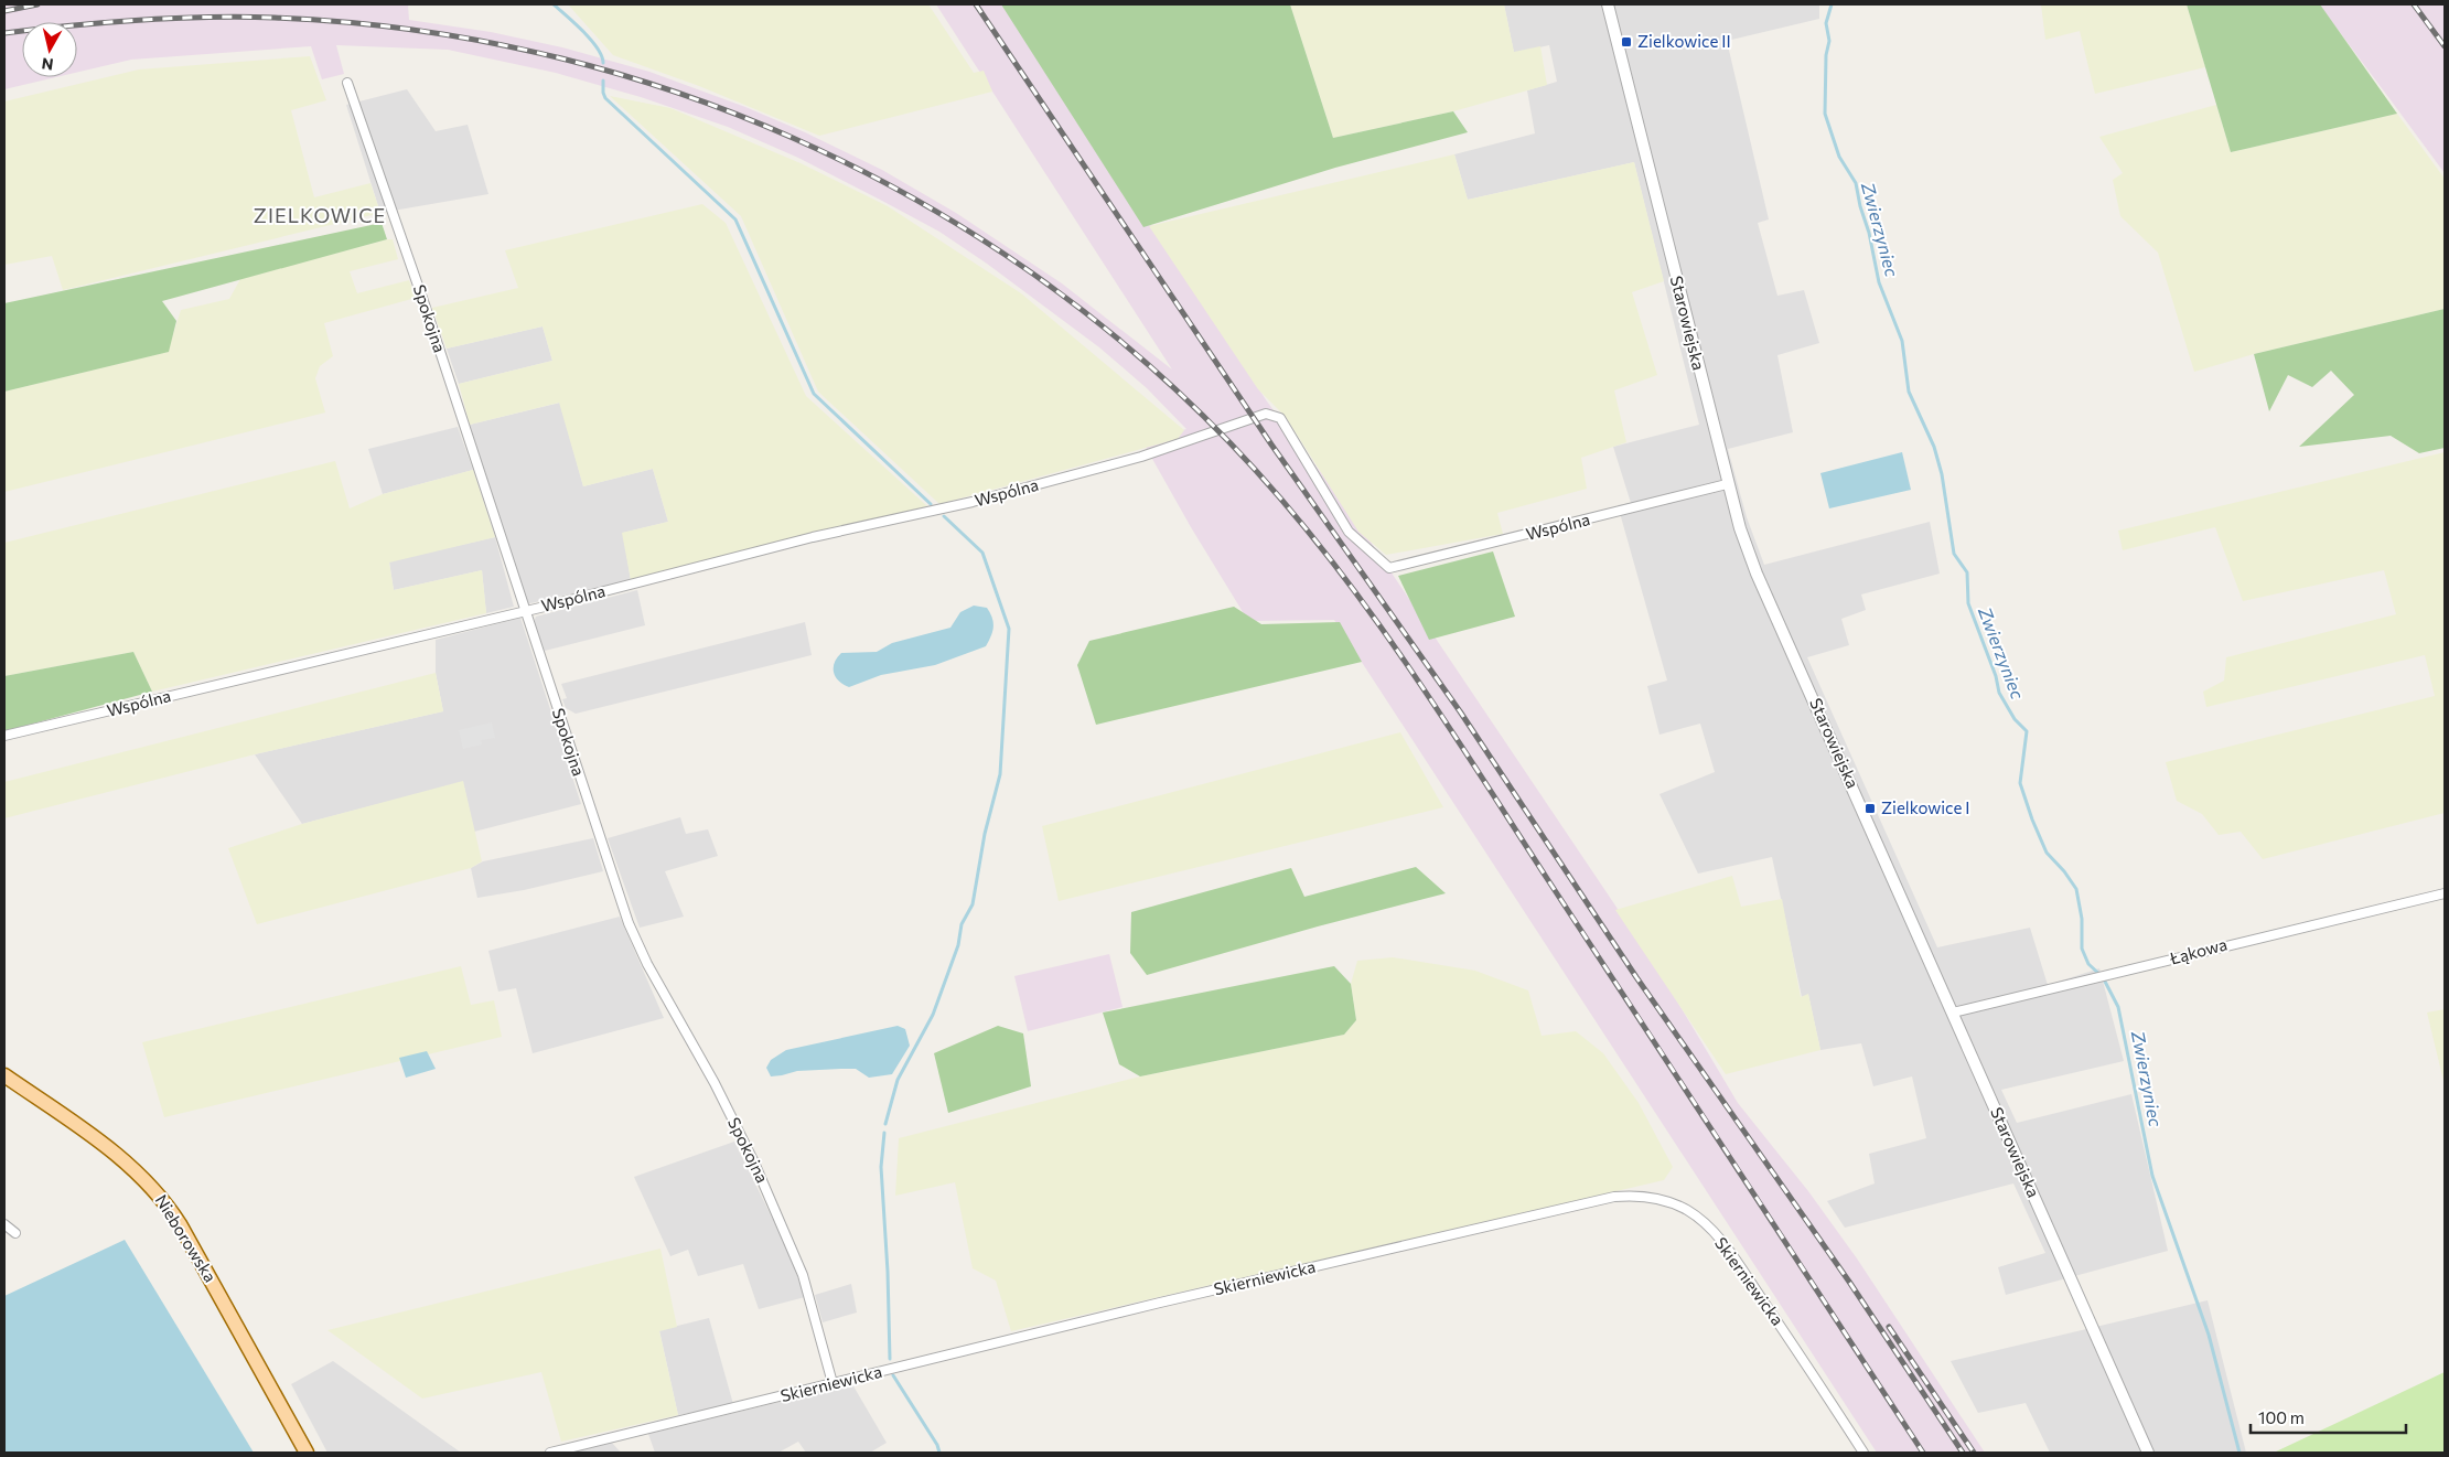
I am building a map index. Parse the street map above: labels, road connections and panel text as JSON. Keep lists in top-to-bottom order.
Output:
{
  "streets": {
    "main road": ["Nieborowska"],
    "street": [
      "Spokojna",
      "Starowiejska",
      "Wspólna",
      "Łąkowa",
      "Skierniewicka"
    ]
  },
  "crossings": [
    ["Spokojna", "Wspólna"],
    ["Spokojna", "Skierniewicka"],
    ["Starowiejska", "Wspólna"],
    ["Starowiejska", "Łąkowa"]
  ],
  "districts": ["ZIELKOWICE"],
  "water": ["Zwierzyniec"],
  "places": {
    "transit": ["Zielkowice II", "Zielkowice I"]
  },
  "scale_bar": "100 m",
  "north": "bottom"
}
